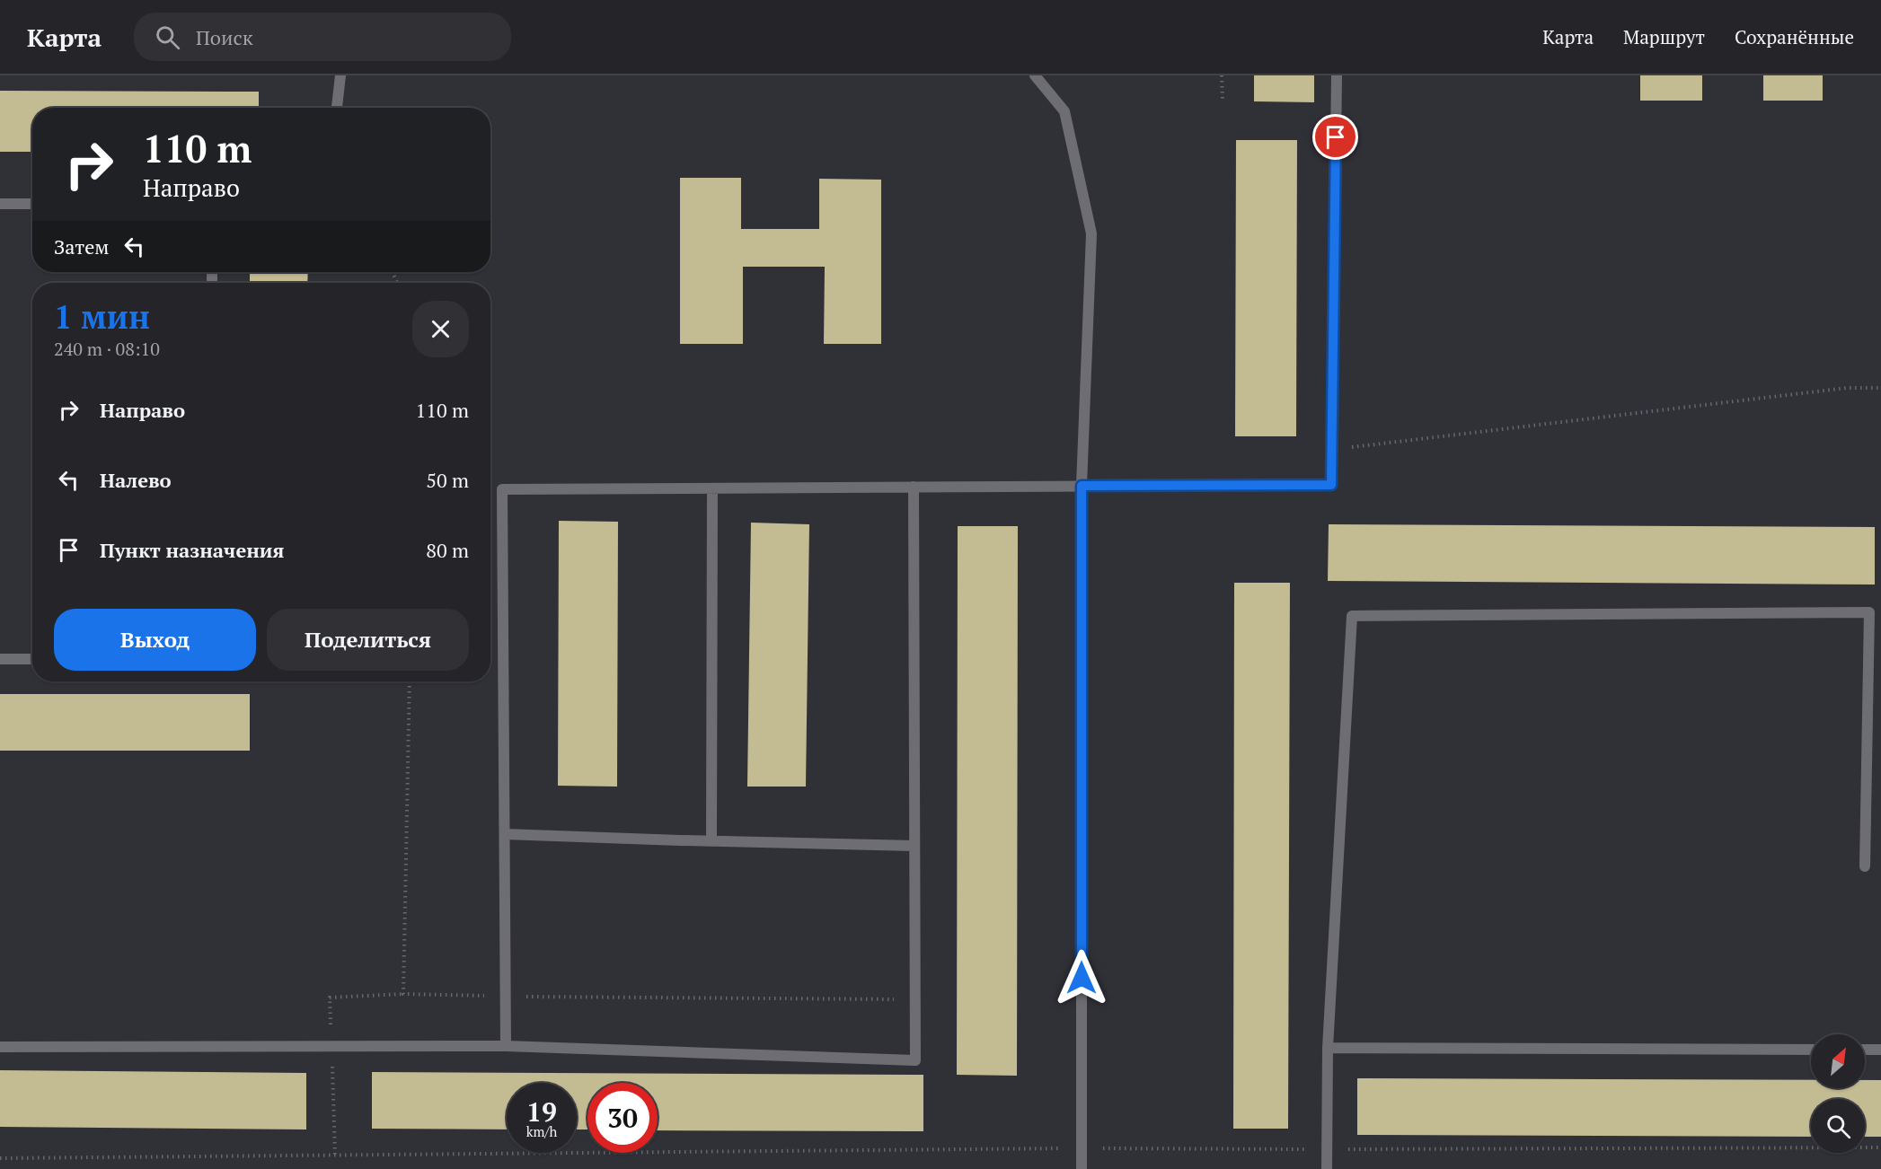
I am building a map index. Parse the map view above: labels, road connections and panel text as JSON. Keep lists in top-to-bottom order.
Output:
{
  "north": "top right",
  "page": {
    "header": "Карта",
    "search": "Поиск",
    "nav": ["Карта", "Маршрут", "Сохранённые"],
    "turn": ["110 m", "Направо"],
    "then": "Затем",
    "heading": ["1 мин", "240 m · 08:10"],
    "list": [
      {
        "name": "Направо",
        "value": "110 m"
      },
      {
        "name": "Налево",
        "value": "50 m"
      },
      {
        "name": "Пункт назначения",
        "value": "80 m"
      }
    ],
    "buttons": ["Выход", "Поделиться"],
    "speed": "19 km/h",
    "limit": "30"
  }
}
